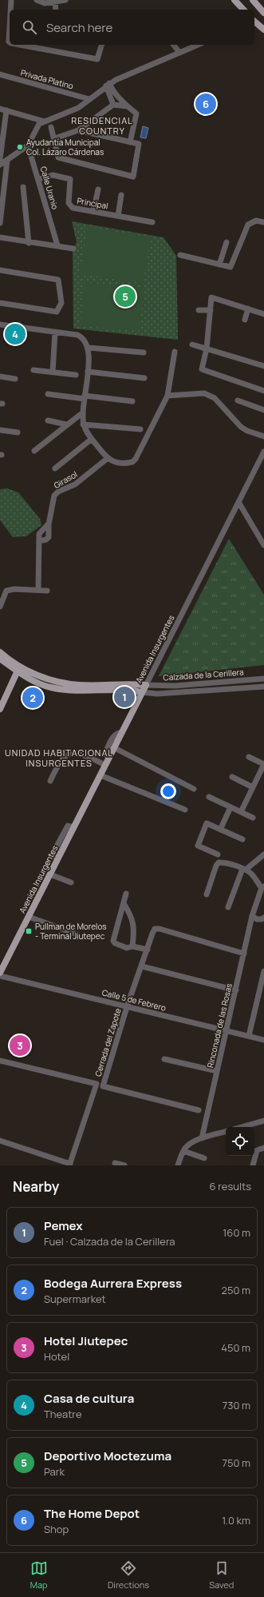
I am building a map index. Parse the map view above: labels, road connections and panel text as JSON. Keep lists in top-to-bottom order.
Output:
{
  "streets": {
    "main road": ["Avenida Insurgentes", "Calzada de la Cerillera"],
    "street": [
      "Privada Platino",
      "Calle Uranio",
      "Principal",
      "Girasol",
      "Calle 5 de Febrero",
      "Rinconada de las Rosas",
      "Cerrada del Zapote"
    ]
  },
  "crossings": [
    ["Calle Uranio", "Principal"],
    ["Avenida Insurgentes", "Calzada de la Cerillera"],
    ["Calle 5 de Febrero", "Rinconada de las Rosas"],
    ["Calle 5 de Febrero", "Cerrada del Zapote"],
    ["Rinconada de las Rosas", "Cerrada del Zapote"]
  ],
  "districts": ["RESIDENCIAL COUNTRY", "UNIDAD HABITACIONAL INSURGENTES"],
  "places": {
    "other": ["Ayudantía Municipal Col. Lázaro Cárdenas"],
    "transit": ["Pullman de Morelos - Terminal Jiutepec"]
  },
  "page": {
    "search": "Search here",
    "pins": [
      "6",
      "5",
      "4",
      "1",
      "2",
      "3"
    ],
    "heading": ["Nearby", "6 results"],
    "list": [
      {
        "mark": "1",
        "name": "Pemex",
        "note": "Fuel · Calzada de la Cerillera",
        "value": "160 m"
      },
      {
        "mark": "2",
        "name": "Bodega Aurrera Express",
        "note": "Supermarket",
        "value": "250 m"
      },
      {
        "mark": "3",
        "name": "Hotel Jiutepec",
        "note": "Hotel",
        "value": "450 m"
      },
      {
        "mark": "4",
        "name": "Casa de cultura",
        "note": "Theatre",
        "value": "730 m"
      },
      {
        "mark": "5",
        "name": "Deportivo Moctezuma",
        "note": "Park",
        "value": "750 m"
      },
      {
        "mark": "6",
        "name": "The Home Depot",
        "note": "Shop",
        "value": "1.0 km"
      }
    ],
    "nav": ["Map", "Directions", "Saved"]
  }
}
